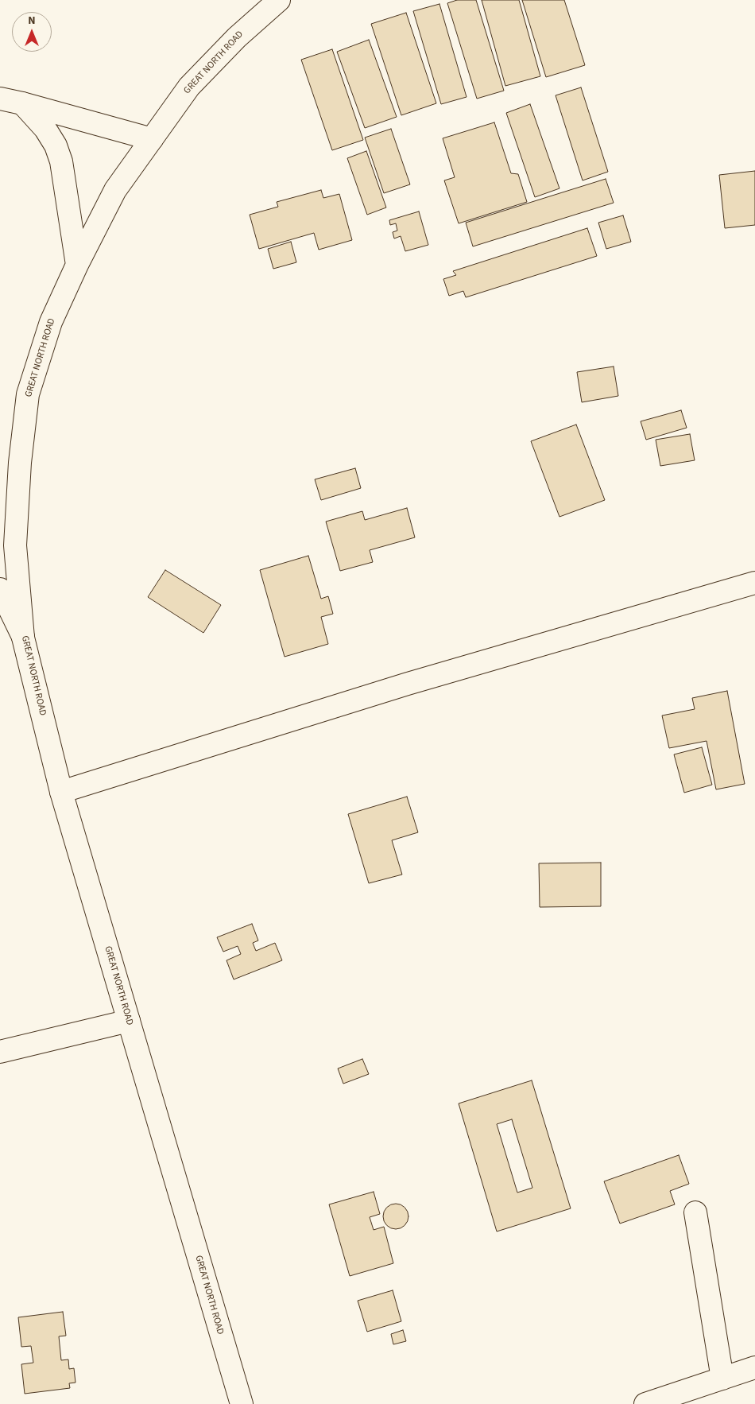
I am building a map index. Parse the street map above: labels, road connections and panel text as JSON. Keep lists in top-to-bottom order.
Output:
{
  "streets": {
    "main road": ["GREAT NORTH ROAD"]
  },
  "north": "top"
}
